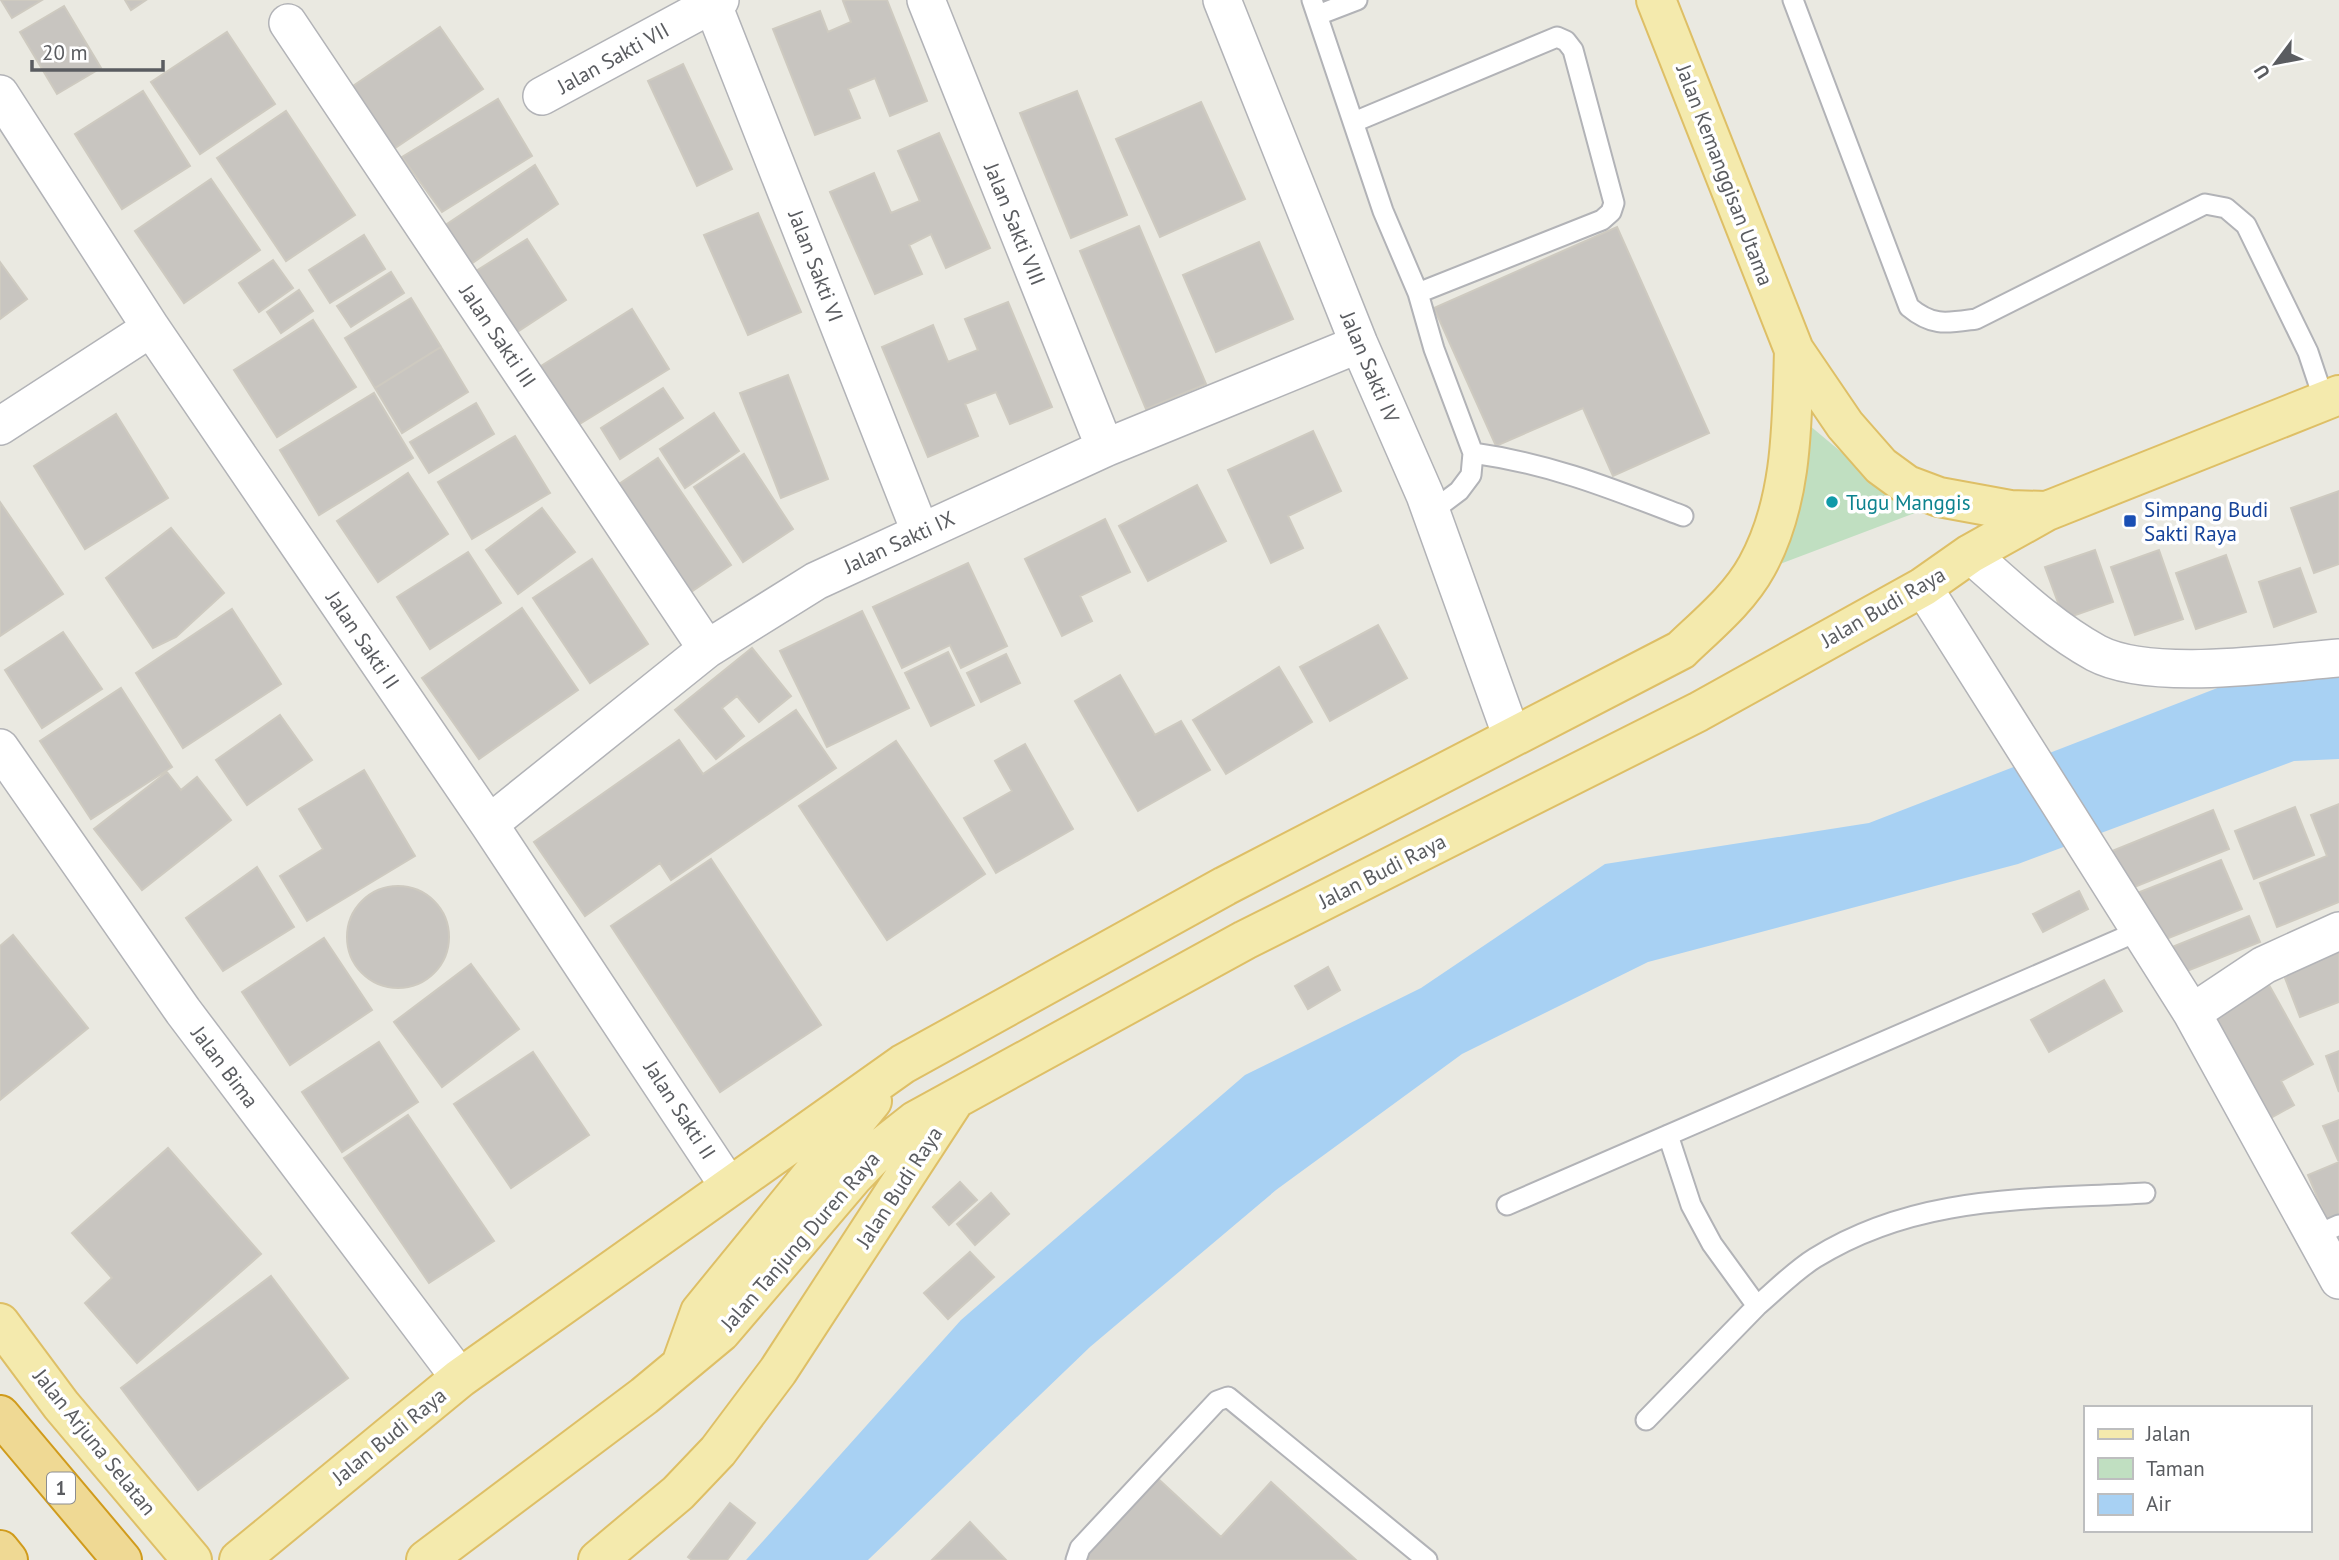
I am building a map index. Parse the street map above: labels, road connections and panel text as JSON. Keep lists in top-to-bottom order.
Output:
{
  "streets": {
    "highway": ["1"],
    "main road": [
      "Jalan Kemanggisan Utama",
      "Jalan Budi Raya",
      "Jalan Tanjung Duren Raya",
      "Jalan Arjuna Selatan"
    ],
    "street": [
      "Jalan Sakti VII",
      "Jalan Sakti VIII",
      "Jalan Sakti VI",
      "Jalan Sakti III",
      "Jalan Sakti IV",
      "Jalan Sakti IX",
      "Jalan Sakti II",
      "Jalan Bima"
    ]
  },
  "crossings": [
    ["Jalan Sakti VII", "Jalan Sakti VI"],
    ["Jalan Kemanggisan Utama", "Jalan Budi Raya"],
    ["Jalan Sakti VIII", "Jalan Sakti IX"],
    ["Jalan Sakti VI", "Jalan Sakti IX"],
    ["Jalan Sakti III", "Jalan Sakti IX"],
    ["Jalan Sakti IV", "Jalan Sakti IX"],
    ["Jalan Sakti IV", "Jalan Budi Raya"],
    ["Jalan Sakti IX", "Jalan Sakti II"],
    ["Jalan Budi Raya", "Jalan Sakti II"],
    ["Jalan Budi Raya", "Jalan Bima"],
    ["Jalan Budi Raya", "Jalan Tanjung Duren Raya"]
  ],
  "places": {
    "other": ["Tugu Manggis"],
    "transit": ["Simpang Budi Sakti Raya"]
  },
  "legend": ["Jalan", "Taman", "Air"],
  "scale_bar": "20 m",
  "north": "bottom left"
}
